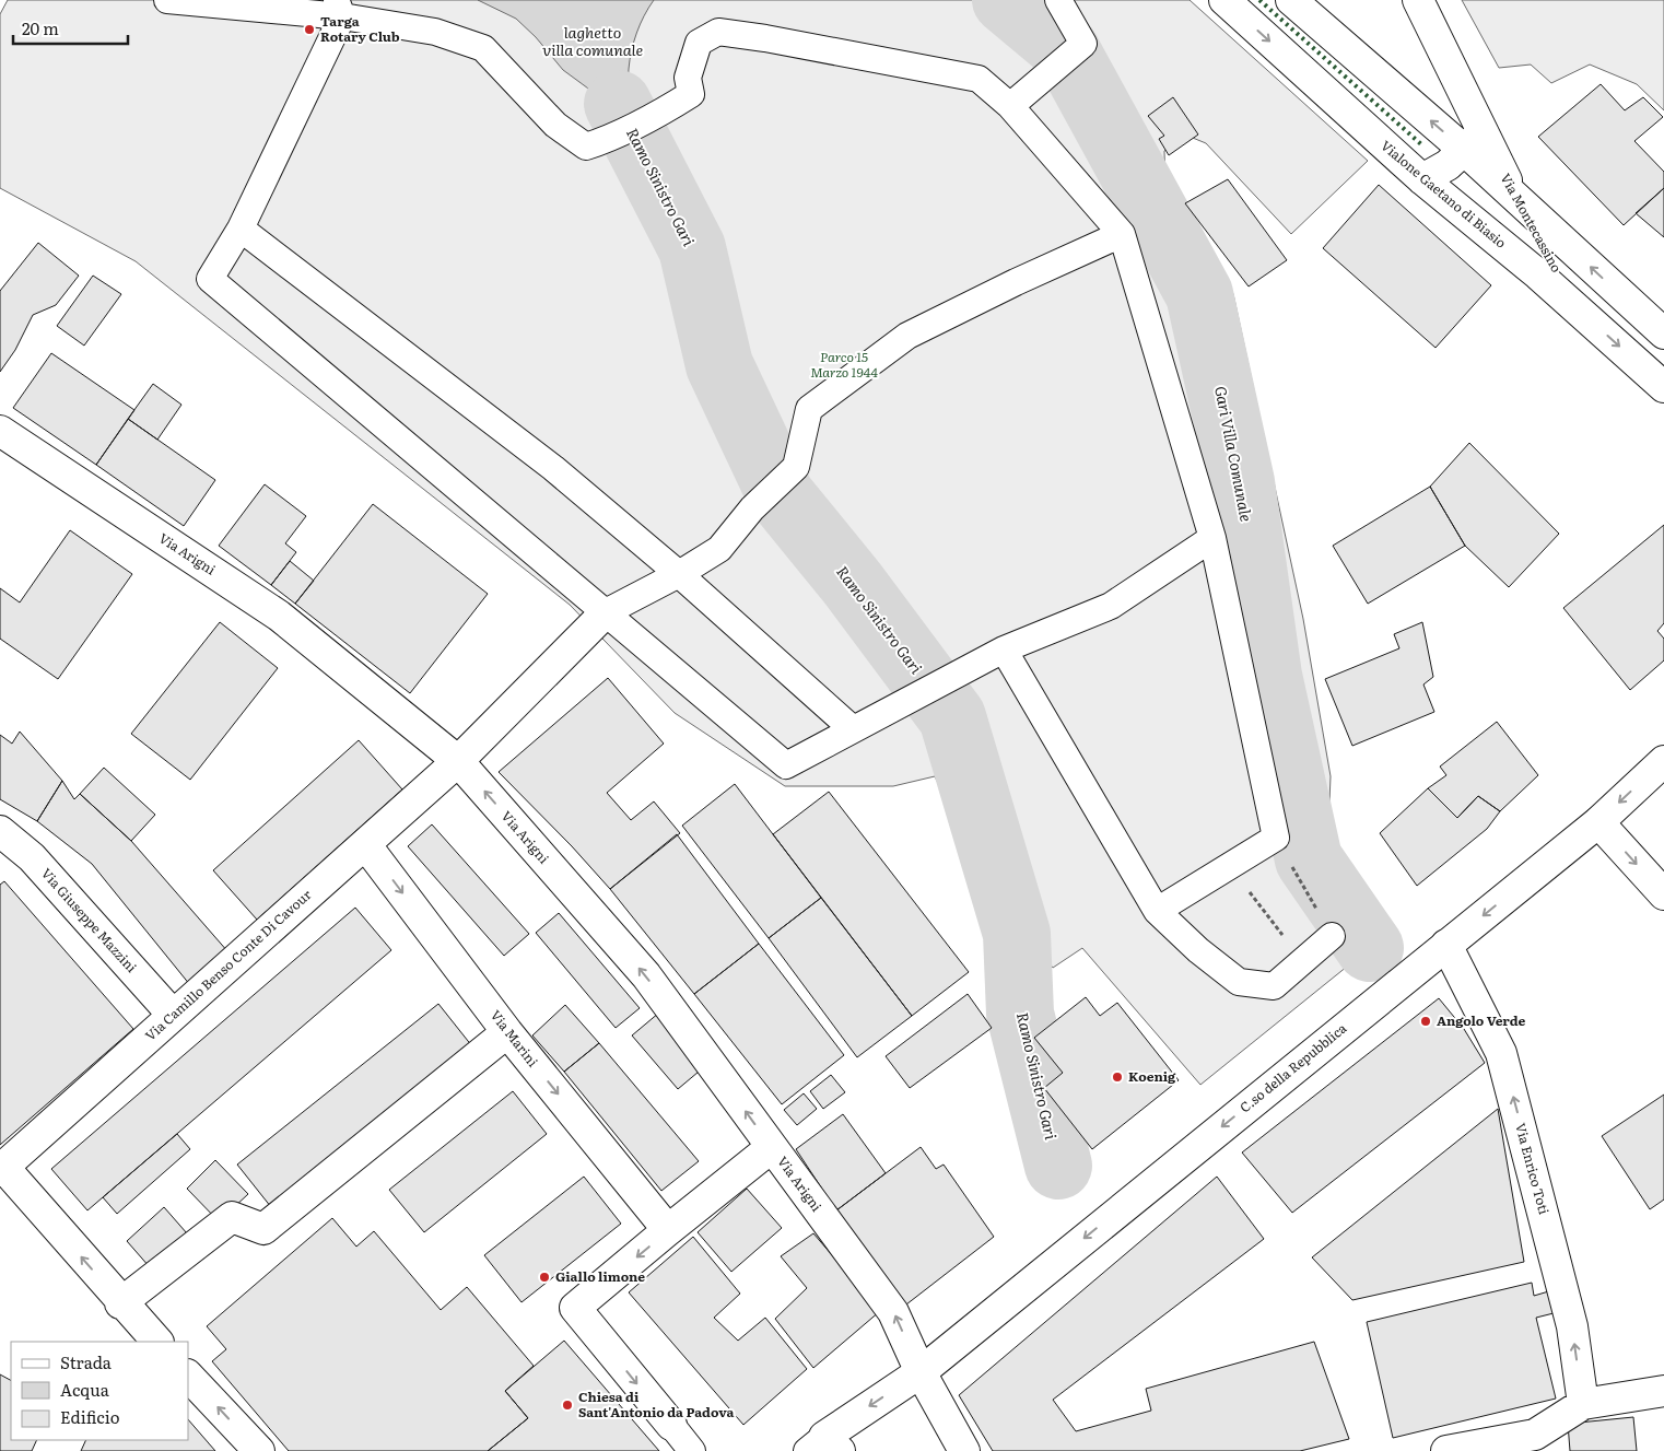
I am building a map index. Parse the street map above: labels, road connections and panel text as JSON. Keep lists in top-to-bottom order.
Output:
{
  "streets": {
    "street": [
      "Vialone Gaetano di Biasio",
      "Via Montecassino",
      "Via Arigni",
      "Via Giuseppe Mazzini",
      "Via Camillo Benso Conte Di Cavour",
      "Via Marini",
      "C.so della Repubblica",
      "Via Enrico Toti"
    ]
  },
  "crossings": [
    ["Vialone Gaetano di Biasio", "Via Montecassino"],
    ["Via Arigni", "Via Camillo Benso Conte Di Cavour"],
    ["Via Arigni", "C.so della Repubblica"],
    ["Via Giuseppe Mazzini", "Via Camillo Benso Conte Di Cavour"],
    ["Via Camillo Benso Conte Di Cavour", "Via Marini"],
    ["C.so della Repubblica", "Via Enrico Toti"]
  ],
  "one_way": [
    "Via Arigni",
    "Via Marini",
    "C.so della Repubblica",
    "Via Enrico Toti"
  ],
  "water": ["laghetto villa comunale", "Ramo Sinistro Gari", "Gari Villa Comunale"],
  "parks": ["Parco 15 Marzo 1944"],
  "places": [
    "Targa Rotary Club",
    "Angolo Verde",
    "Koenig",
    "Giallo limone",
    "Chiesa di Sant'Antonio da Padova"
  ],
  "legend": ["Strada", "Acqua", "Edificio"],
  "scale_bar": "20 m"
}
